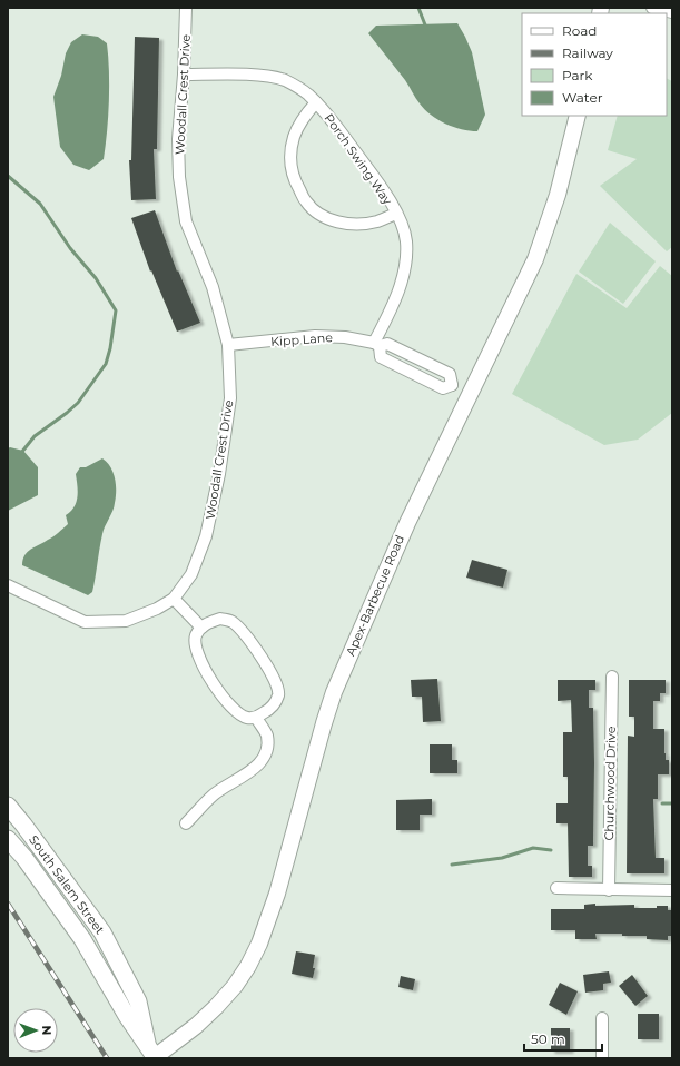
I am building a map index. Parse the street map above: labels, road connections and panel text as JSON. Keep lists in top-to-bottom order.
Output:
{
  "streets": {
    "main road": ["South Salem Street"],
    "street": [
      "Woodall Crest Drive",
      "Porch Swing Way",
      "Kipp Lane",
      "Apex-Barbecue Road",
      "Churchwood Drive"
    ]
  },
  "crossings": [
    ["Woodall Crest Drive", "Porch Swing Way"],
    ["Woodall Crest Drive", "Kipp Lane"],
    ["Porch Swing Way", "Kipp Lane"],
    ["Apex-Barbecue Road", "South Salem Street"]
  ],
  "legend": [
    "Road",
    "Railway",
    "Park",
    "Water"
  ],
  "scale_bar": "50 m",
  "north": "right"
}
